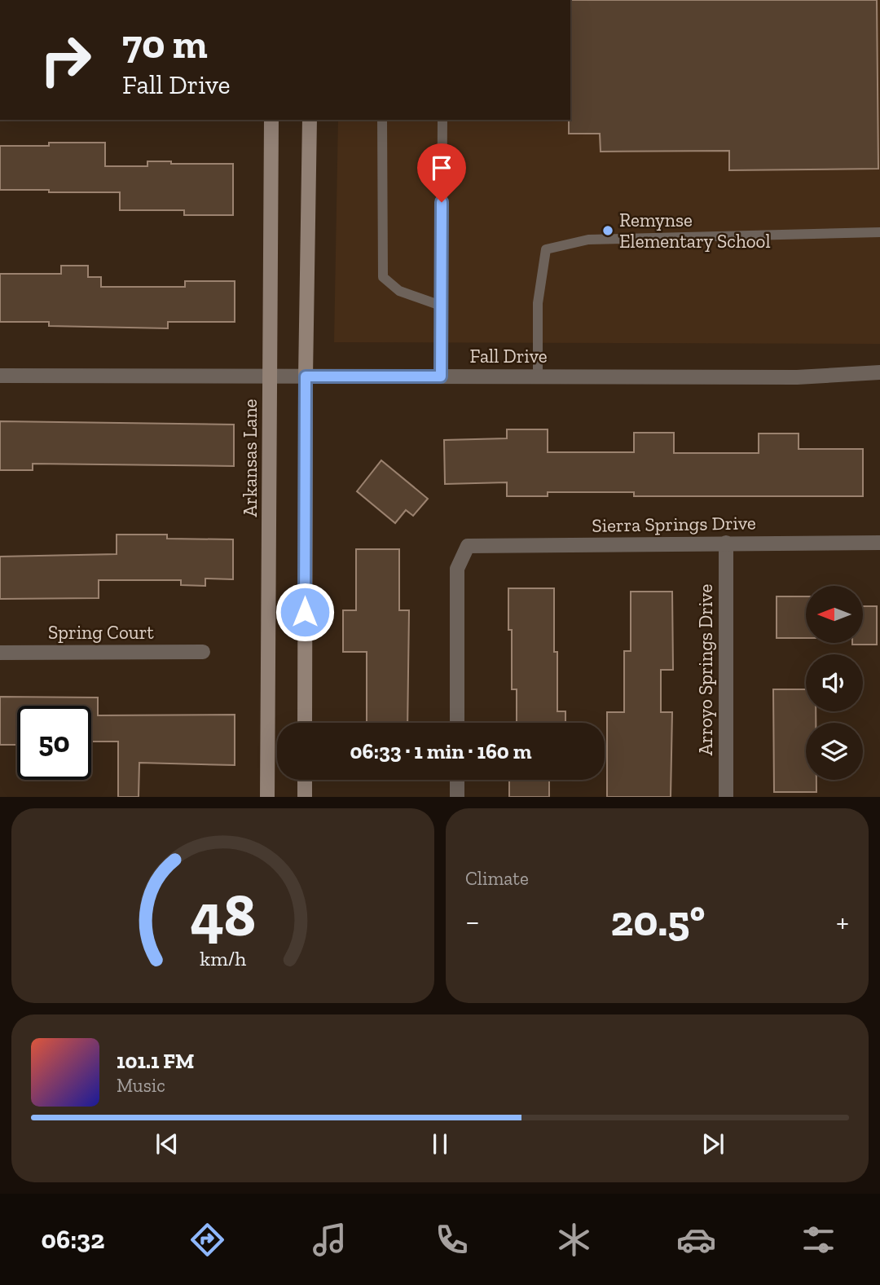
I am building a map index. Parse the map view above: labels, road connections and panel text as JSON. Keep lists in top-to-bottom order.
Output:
{
  "streets": {
    "main road": ["Arkansas Lane"],
    "street": [
      "Fall Drive",
      "Sierra Springs Drive",
      "Spring Court",
      "Arroyo Springs Drive"
    ]
  },
  "crossings": [
    ["Fall Drive", "Arkansas Lane"],
    ["Sierra Springs Drive", "Arroyo Springs Drive"]
  ],
  "places": ["Remynse Elementary School"],
  "north": "left",
  "page": {
    "turn": ["70 m", "Fall Drive"],
    "limit": "50",
    "trip": "06:33 · 1 min · 160 m",
    "tile": "Climate",
    "heat": ["−", "20.5°", "+"],
    "song": ["101.1 FM", "Music"],
    "tabs": "06:32",
    "gauge": ["48", "km/h"]
  }
}
